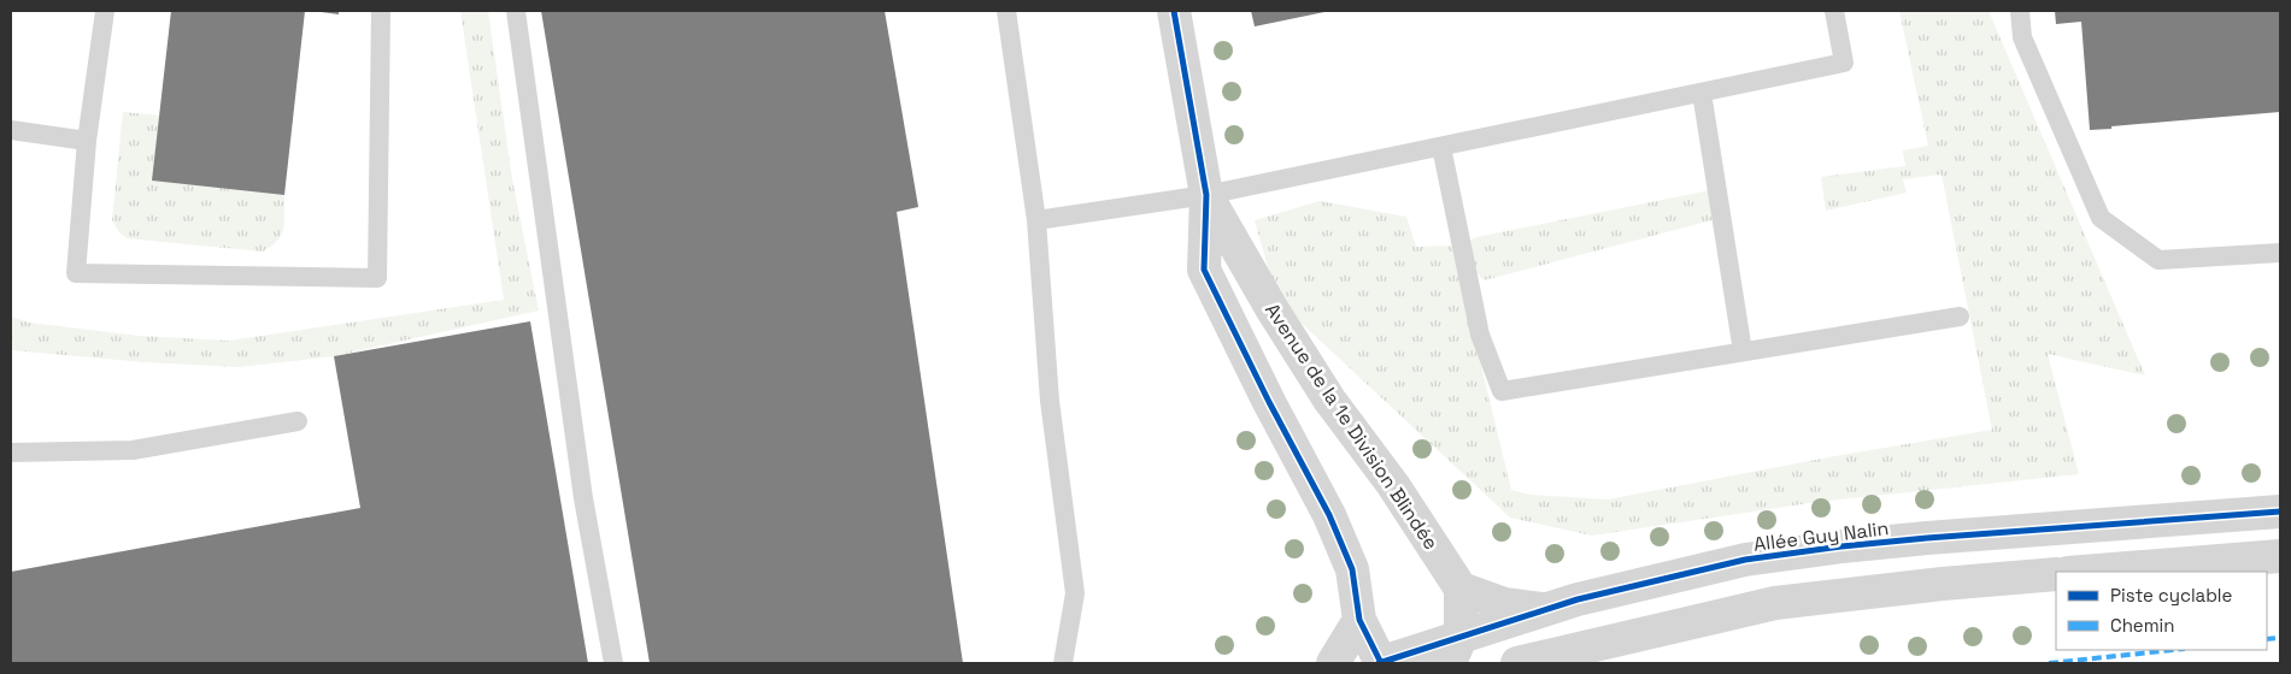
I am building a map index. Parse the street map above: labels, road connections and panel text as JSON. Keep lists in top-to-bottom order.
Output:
{
  "streets": {
    "street": ["Avenue de la 1e Division Blindée", "Allée Guy Nalin"]
  },
  "crossings": [
    ["Avenue de la 1e Division Blindée", "Allée Guy Nalin"]
  ],
  "legend": ["Piste cyclable", "Chemin"]
}
